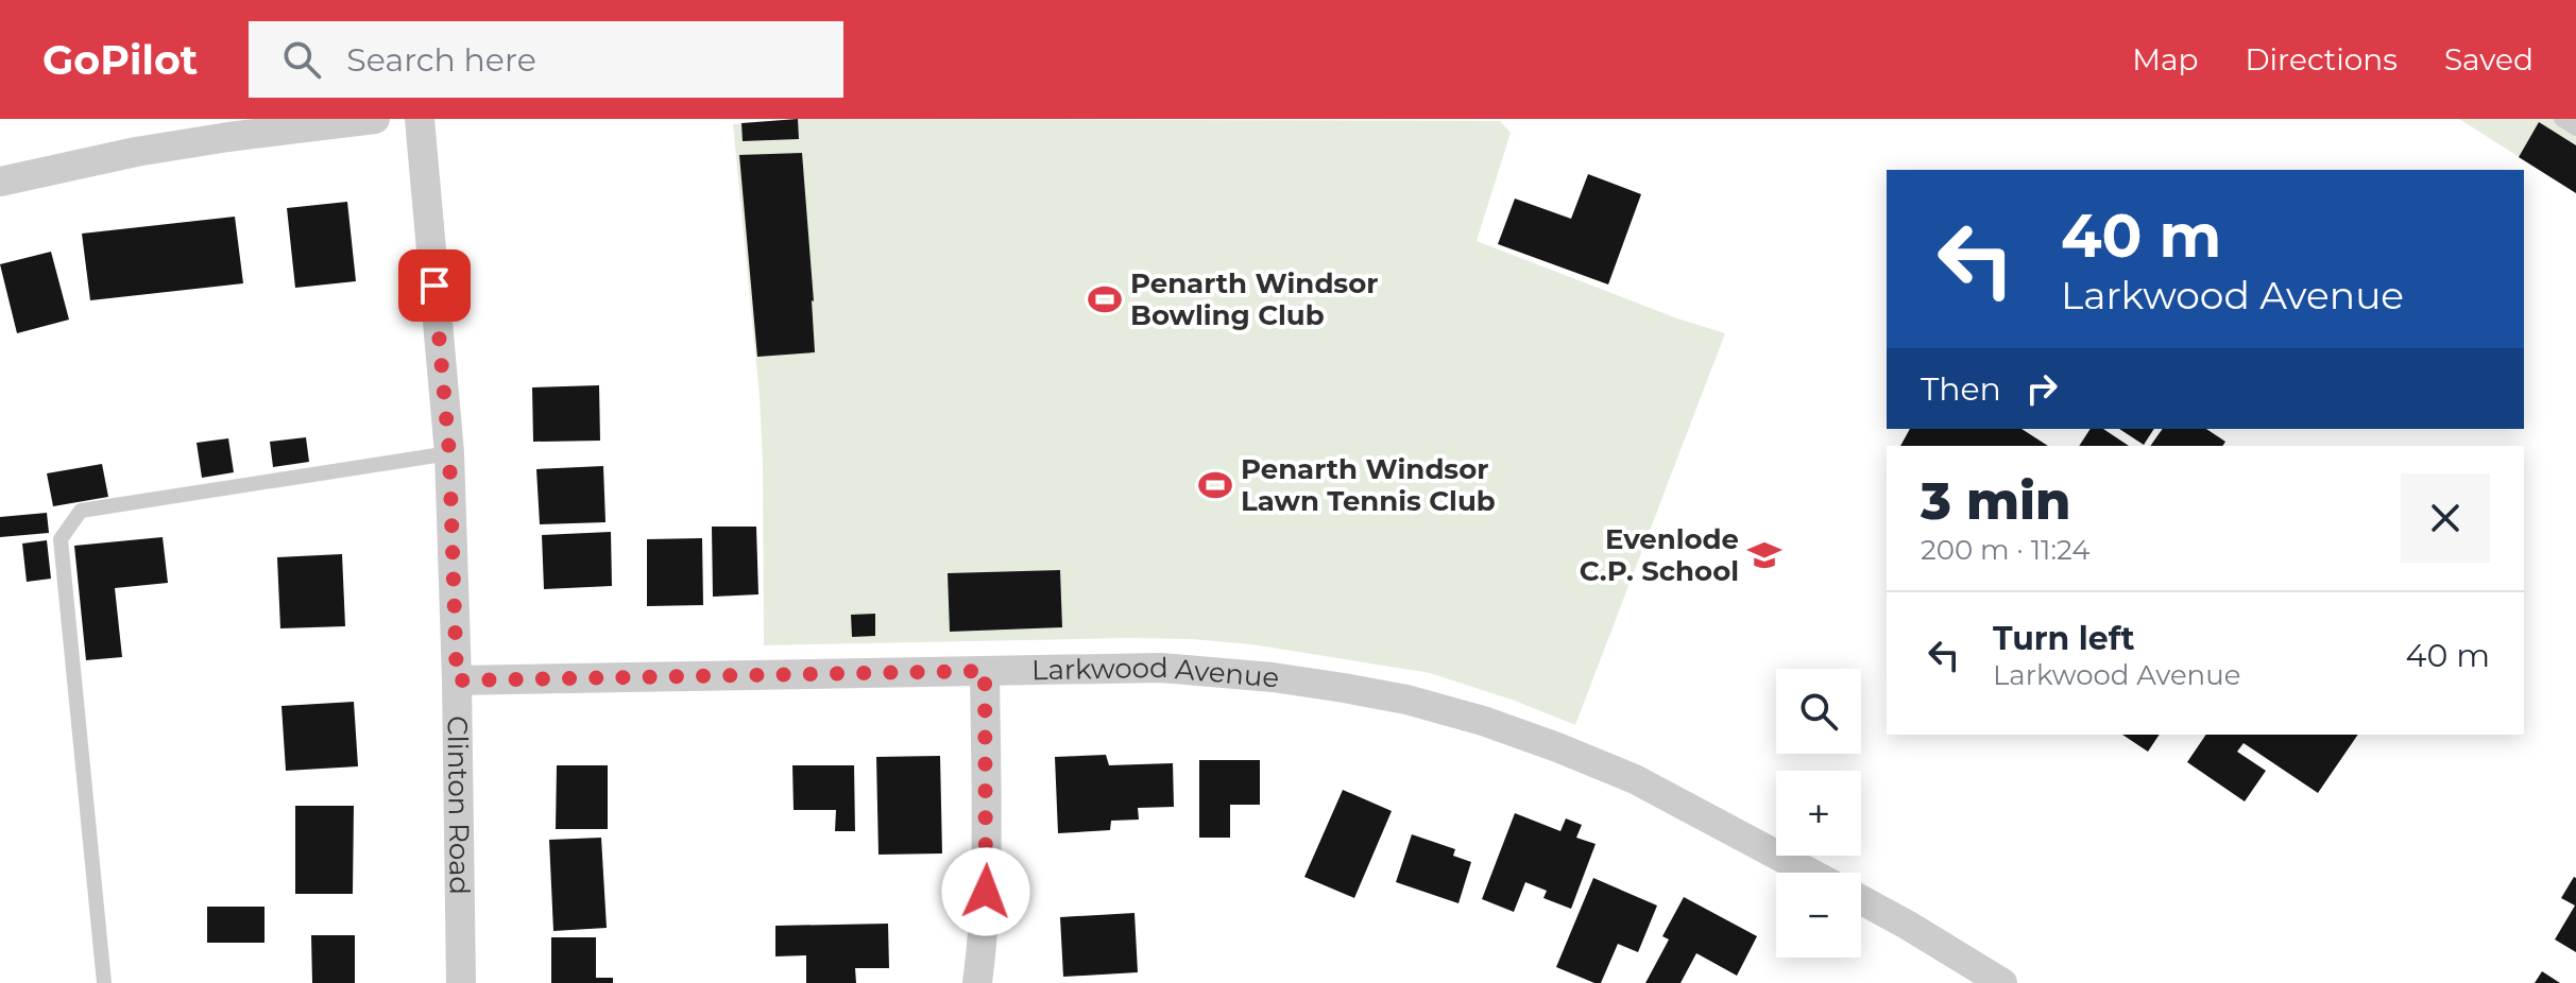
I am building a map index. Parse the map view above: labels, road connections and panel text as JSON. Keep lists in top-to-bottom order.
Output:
{
  "streets": {
    "street": ["Larkwood Avenue", "Clinton Road"]
  },
  "crossings": [
    ["Larkwood Avenue", "Clinton Road"]
  ],
  "places": {
    "sports": ["Penarth Windsor Bowling Club", "Penarth Windsor Lawn Tennis Club"],
    "school or university": ["Evenlode C.P. School"]
  },
  "page": {
    "header": "GoPilot",
    "search": "Search here",
    "nav": ["Map", "Directions", "Saved"],
    "turn": ["40 m", "Larkwood Avenue"],
    "then": "Then",
    "heading": ["3 min", "200 m · 11:24"],
    "list": [
      {
        "name": "Turn left",
        "note": "Larkwood Avenue",
        "value": "40 m"
      }
    ],
    "map_buttons": ["+", "−"]
  }
}
